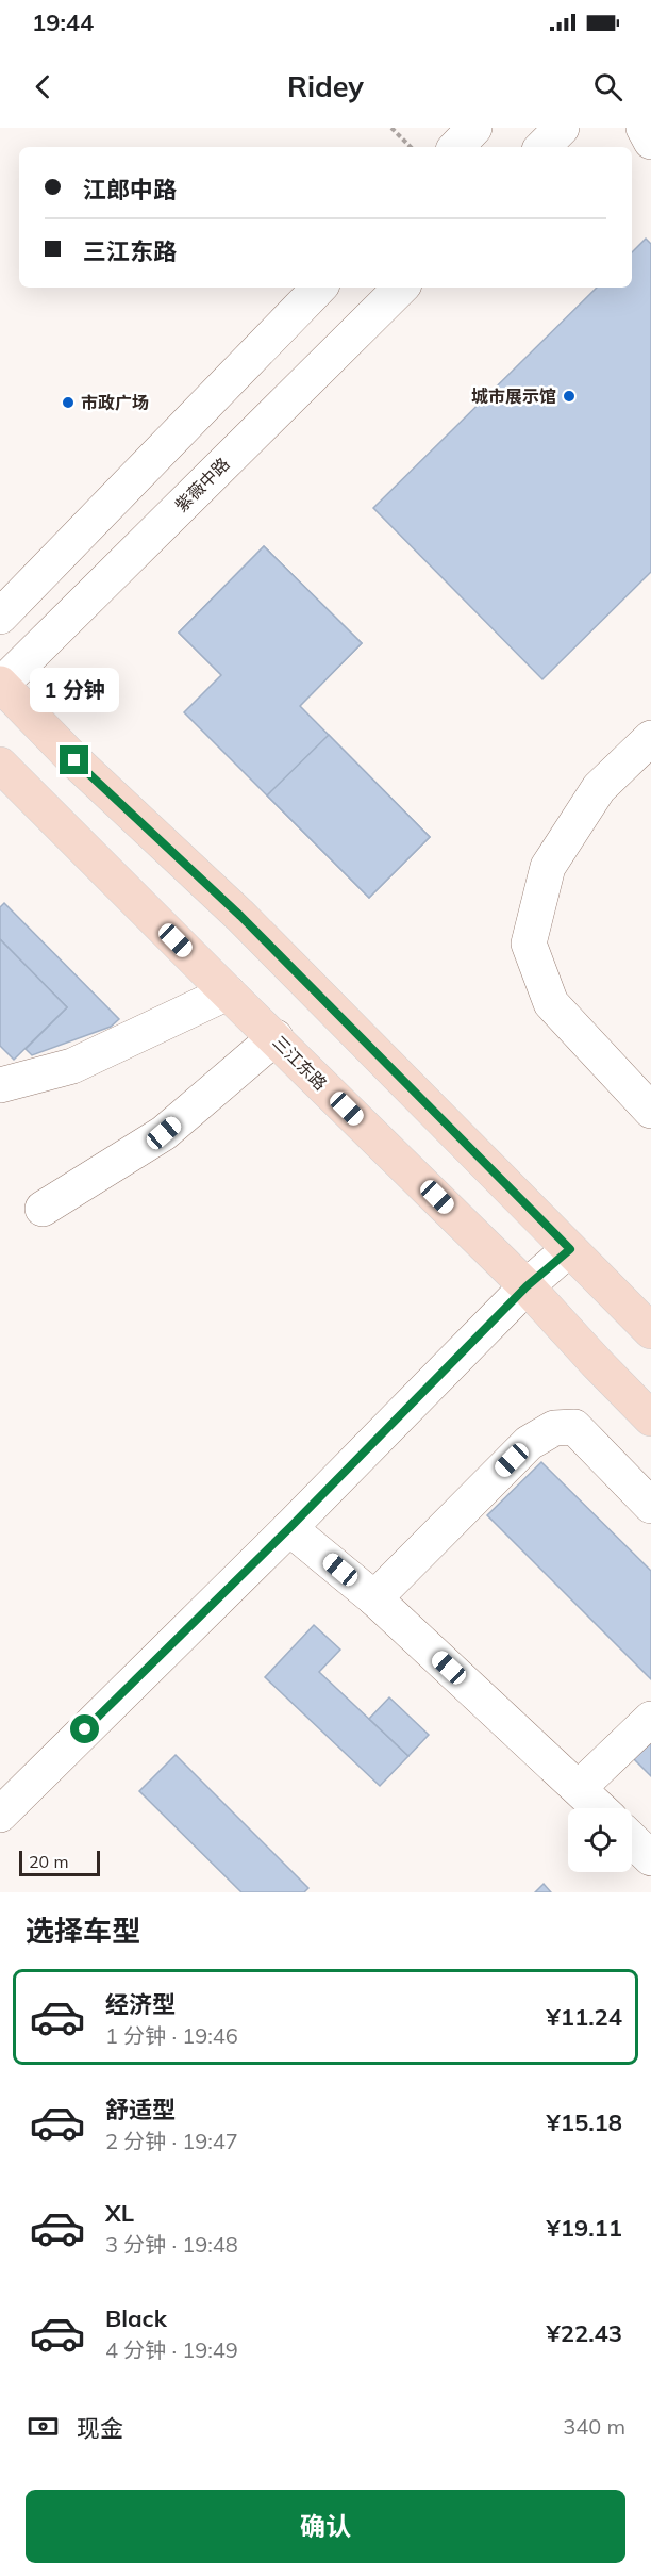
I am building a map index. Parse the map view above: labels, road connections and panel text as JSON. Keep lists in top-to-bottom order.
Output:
{
  "streets": {
    "main road": ["三江东路"],
    "street": ["紫薇中路"]
  },
  "places": ["城市展示馆", "市政广场"],
  "scale_bar": "20 m",
  "page": {
    "status": "19:44",
    "header": "Ridey",
    "banner": ["江郎中路", "三江东路"],
    "bubble": "1 分钟",
    "scale": "20 m",
    "heading": "选择车型",
    "list": [
      {
        "name": "经济型",
        "note": "1 分钟 · 19:46",
        "value": "¥11.24"
      },
      {
        "name": "舒适型",
        "note": "2 分钟 · 19:47",
        "value": "¥15.18"
      },
      {
        "name": "XL",
        "note": "3 分钟 · 19:48",
        "value": "¥19.11"
      },
      {
        "name": "Black",
        "note": "4 分钟 · 19:49",
        "value": "¥22.43"
      }
    ],
    "pay": ["现金", "340 m"],
    "buttons": "确认"
  }
}
